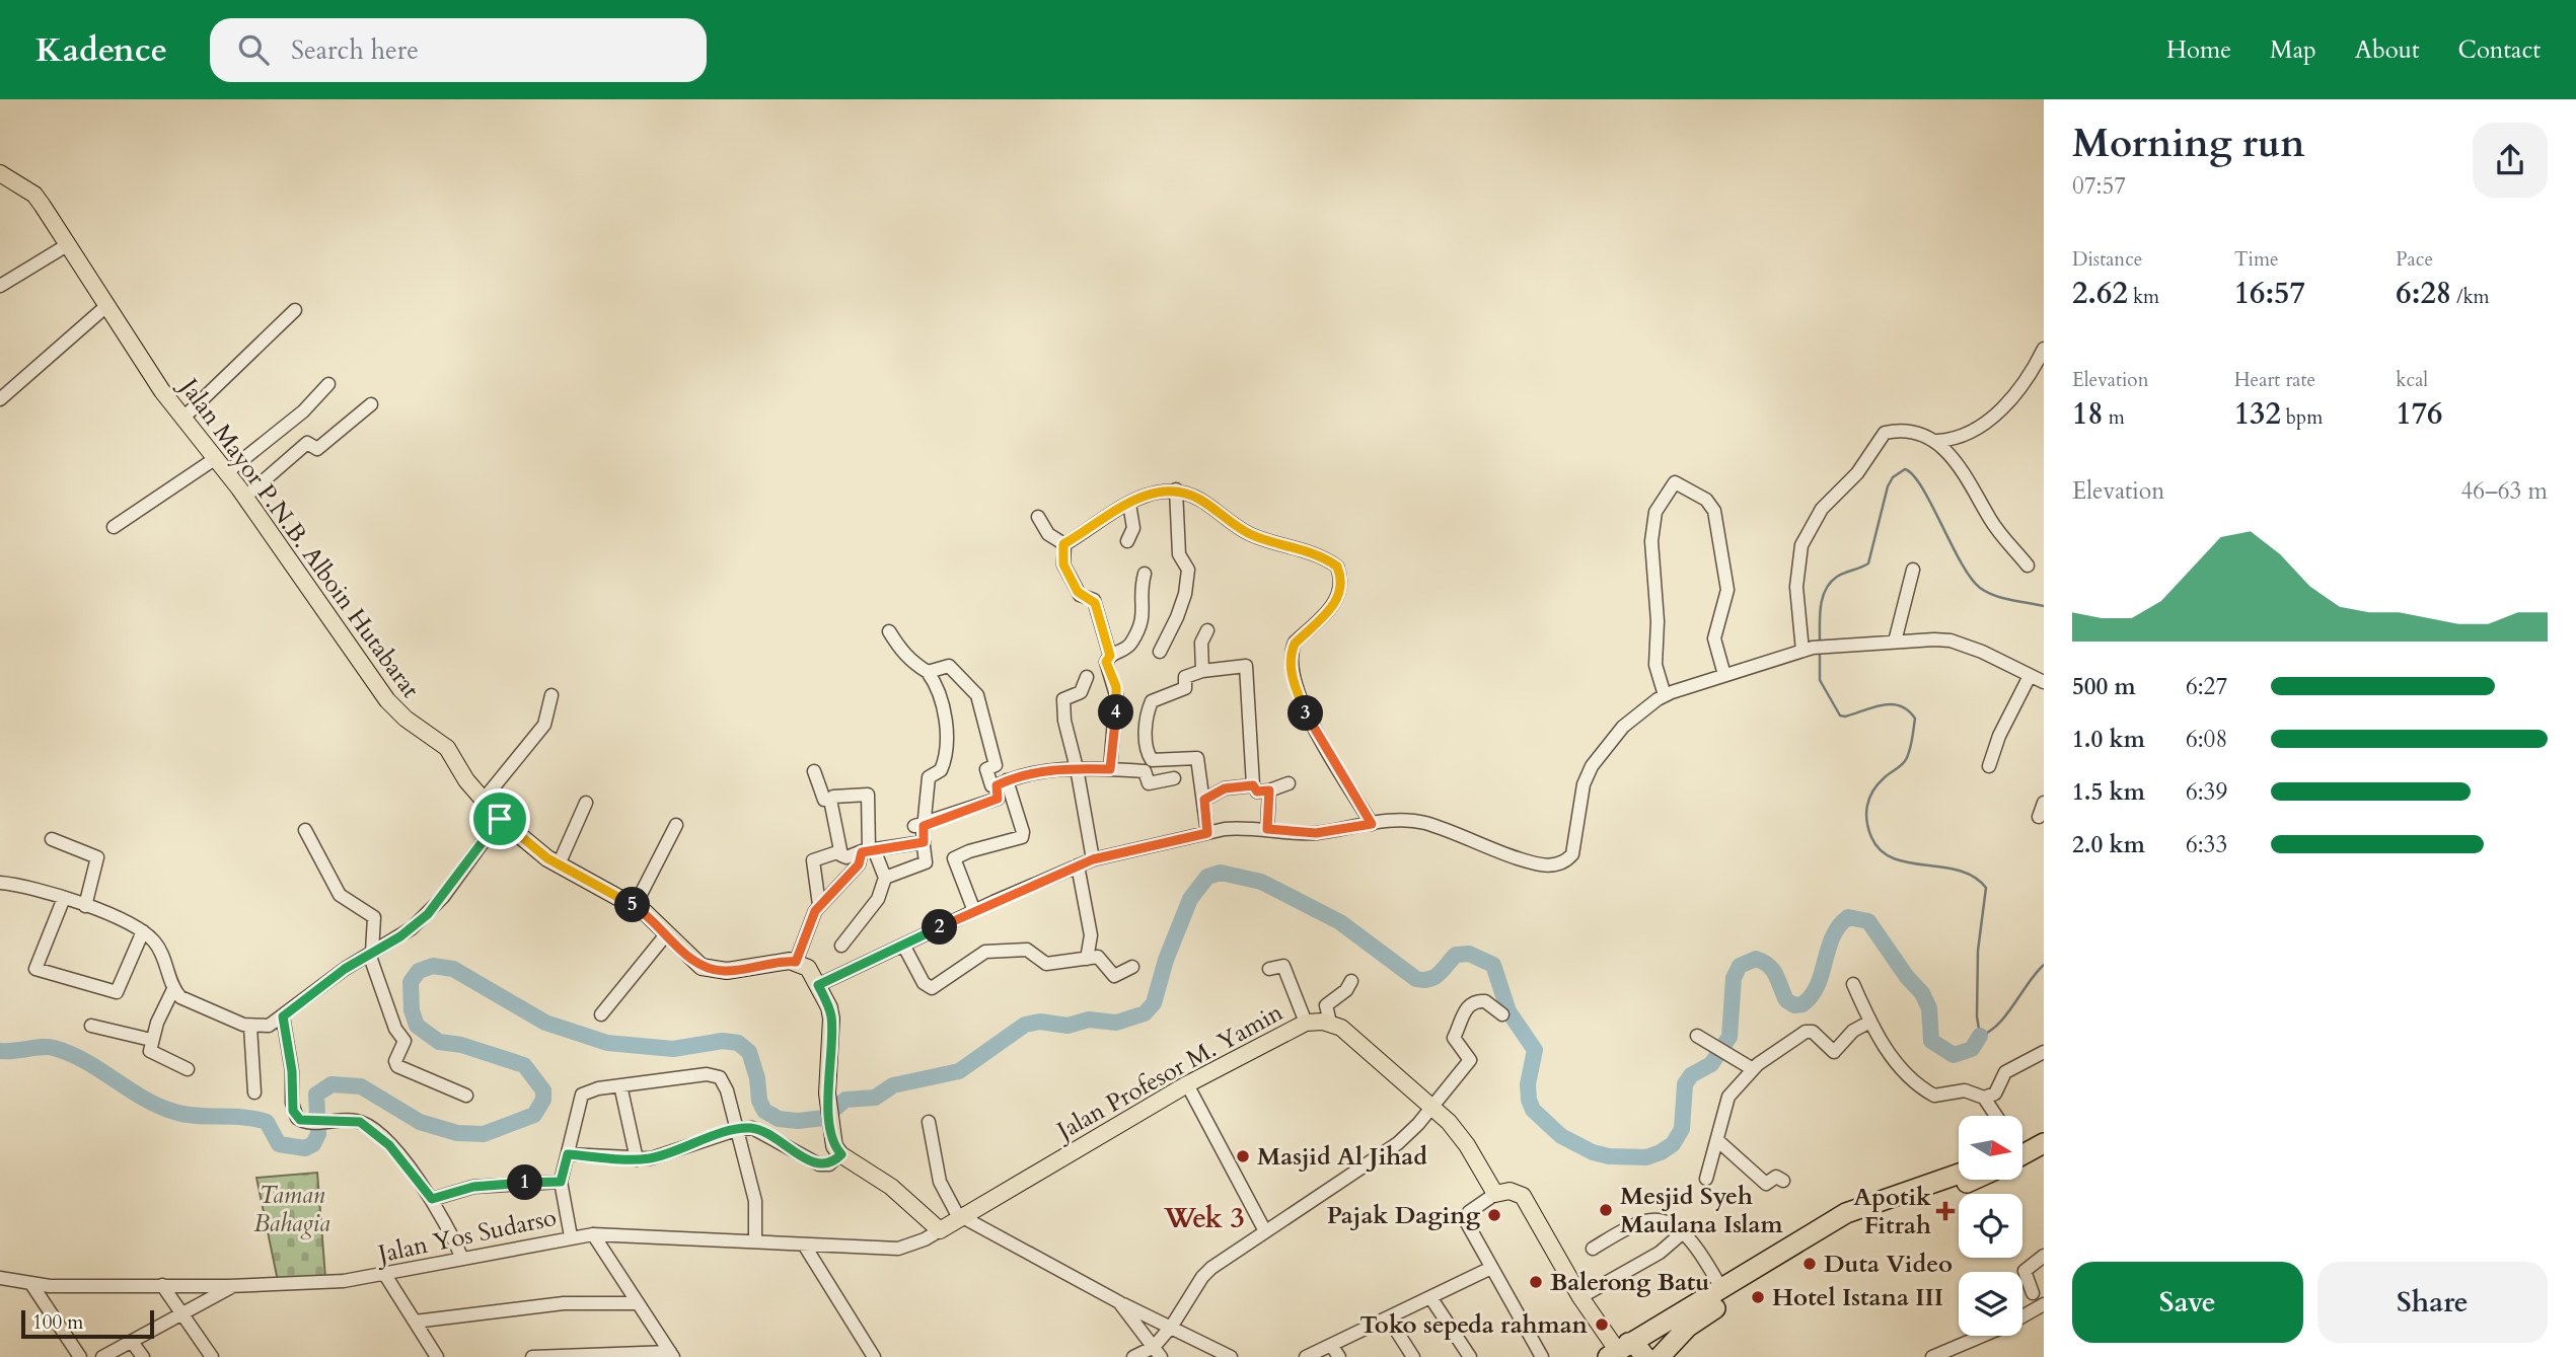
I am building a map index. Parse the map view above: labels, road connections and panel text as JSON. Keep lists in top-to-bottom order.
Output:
{
  "streets": {
    "main road": ["Jalan Mayor P.N.B. Alboin Hutabarat", "Jalan Profesor M. Yamin"],
    "street": ["Jalan Yos Sudarso"]
  },
  "crossings": [
    ["Jalan Profesor M. Yamin", "Jalan Yos Sudarso"]
  ],
  "districts": ["Wek 3"],
  "parks": ["Taman Bahagia"],
  "places": {
    "other": [
      "Masjid Al Jihad",
      "Mesjid Syeh Maulana Islam",
      "Pajak Daging",
      "Duta Video",
      "Balerong Batu",
      "Hotel Istana III",
      "Toko sepeda rahman"
    ],
    "health": ["Apotik Fitrah"]
  },
  "scale_bar": "100 m",
  "north": "right",
  "page": {
    "header": "Kadence",
    "search": "Search here",
    "nav": [
      "Home",
      "Map",
      "About",
      "Contact"
    ],
    "heading": ["Morning run", "07:57"],
    "stats": [
      ["Distance", "2.62 km"],
      ["Time", "16:57"],
      ["Pace", "6:28 /km"],
      ["Elevation", "18 m"],
      ["Heart rate", "132 bpm"],
      ["kcal", "176"]
    ],
    "chart": ["Elevation", "46–63 m"],
    "list": [
      {
        "name": "500 m",
        "note": "6:27"
      },
      {
        "name": "1.0 km",
        "note": "6:08"
      },
      {
        "name": "1.5 km",
        "note": "6:39"
      },
      {
        "name": "2.0 km",
        "note": "6:33"
      }
    ],
    "pins": [
      "4",
      "3",
      "5",
      "2",
      "1"
    ],
    "buttons": ["Save", "Share"],
    "scale": "100 m"
  }
}
